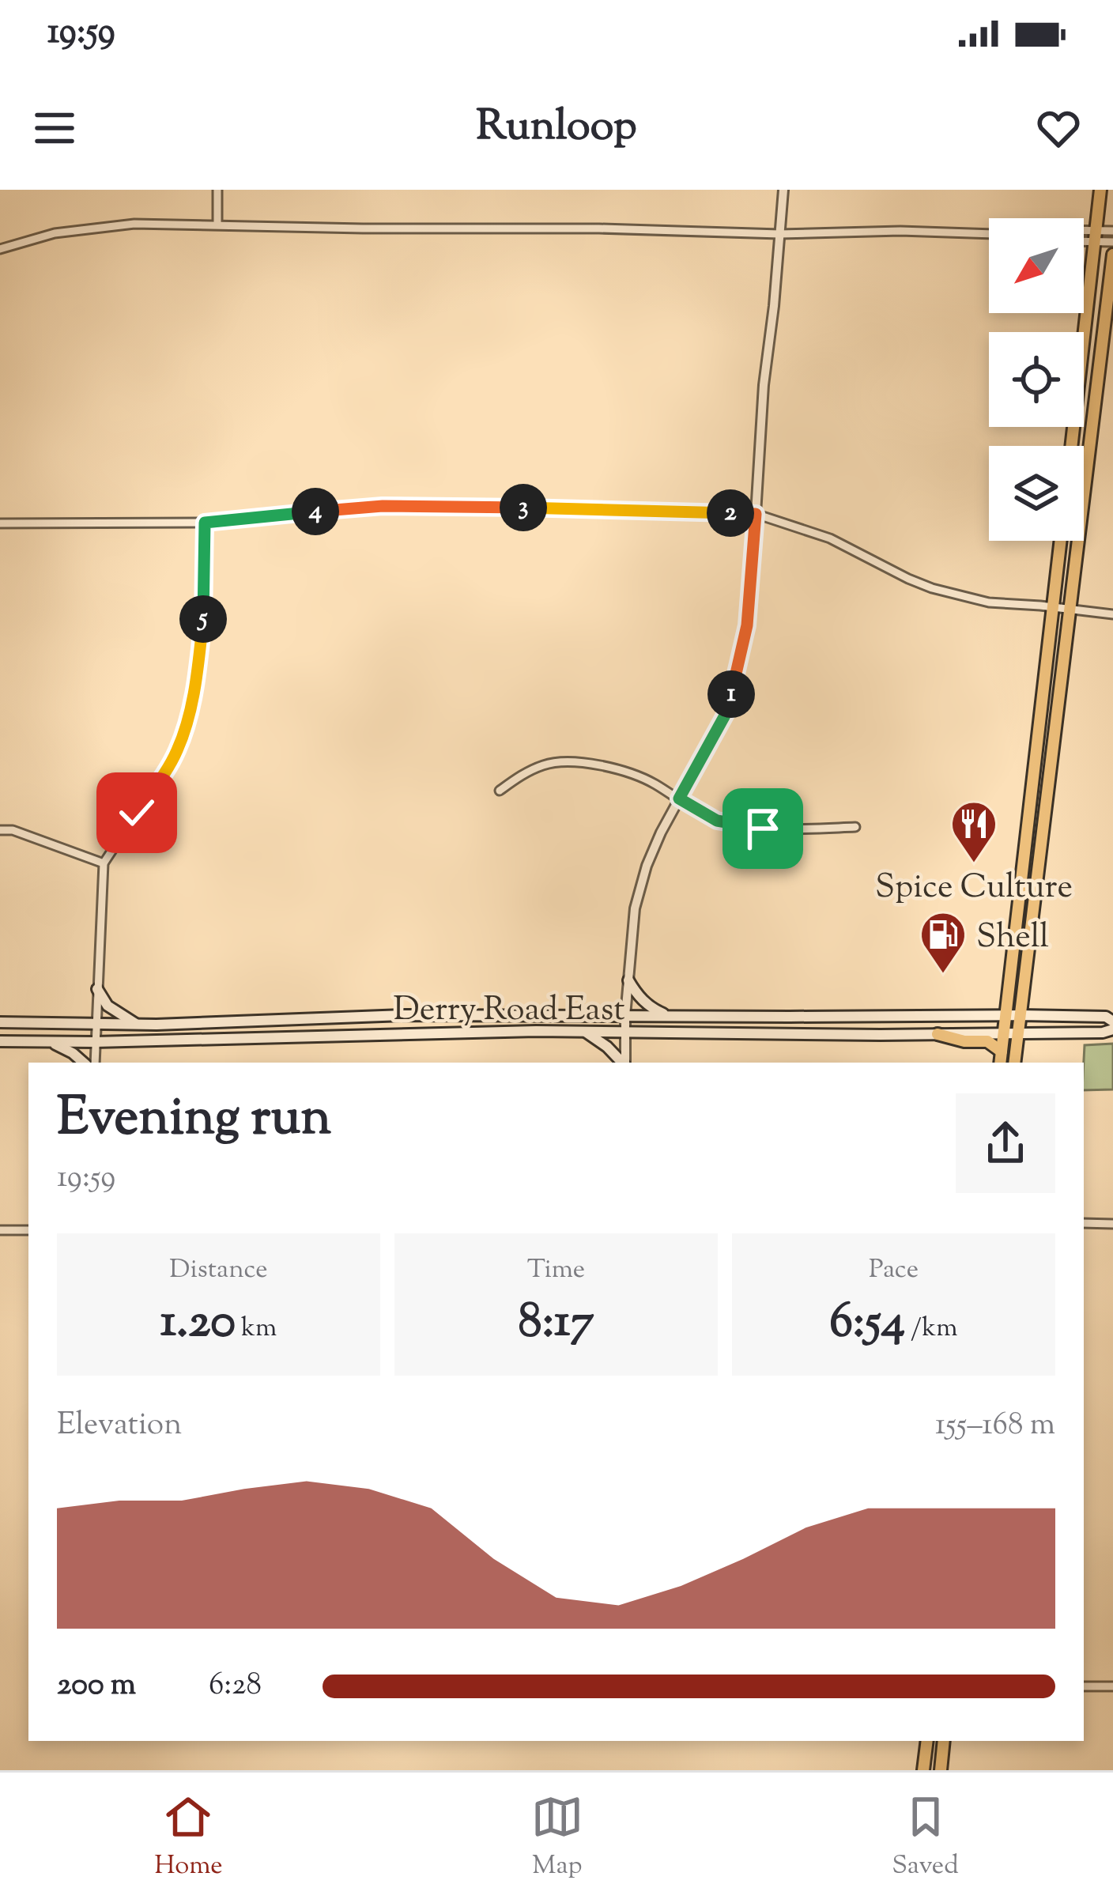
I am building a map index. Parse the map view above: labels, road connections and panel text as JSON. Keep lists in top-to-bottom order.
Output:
{
  "streets": {
    "main road": ["Derry Road East"]
  },
  "places": {
    "restaurant": ["Spice Culture"],
    "fuel station": ["Shell"]
  },
  "north": "bottom left",
  "page": {
    "status": "19:59",
    "header": "Runloop",
    "pins": [
      "3",
      "4",
      "2",
      "5",
      "1"
    ],
    "heading": ["Evening run", "19:59"],
    "stats": [
      ["Distance", "1.20 km"],
      ["Time", "8:17"],
      ["Pace", "6:54 /km"]
    ],
    "chart": ["Elevation", "155–168 m"],
    "list": [
      {
        "name": "200 m",
        "note": "6:28"
      }
    ],
    "tabs": ["Home", "Map", "Saved"]
  }
}
